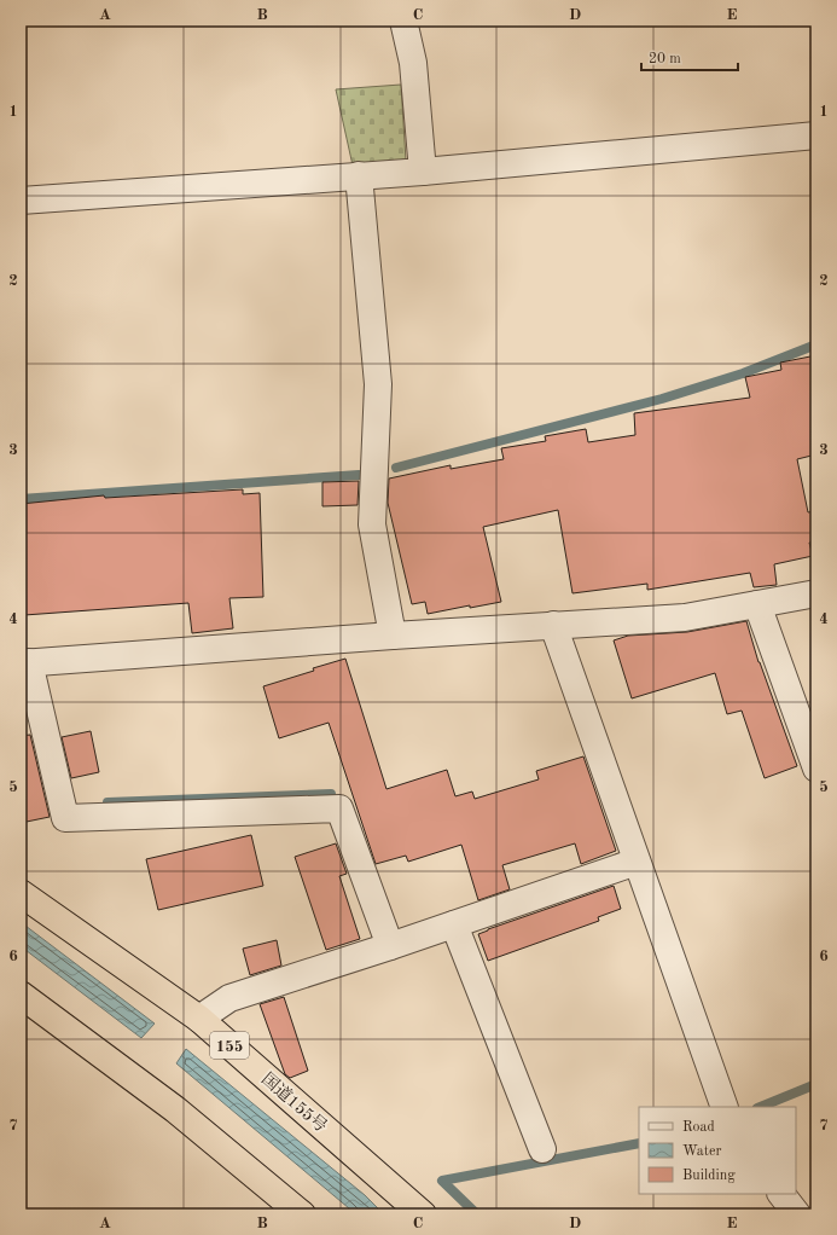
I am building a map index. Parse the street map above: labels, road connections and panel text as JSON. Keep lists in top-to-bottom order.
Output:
{
  "streets": {
    "highway": ["155", "国道155号"]
  },
  "legend": ["Road", "Water", "Building"],
  "scale_bar": "20 m",
  "grid": {
    "columns": [
      "A",
      "B",
      "C",
      "D",
      "E"
    ],
    "rows": [
      "1",
      "2",
      "3",
      "4",
      "5",
      "6",
      "7"
    ]
  }
}
